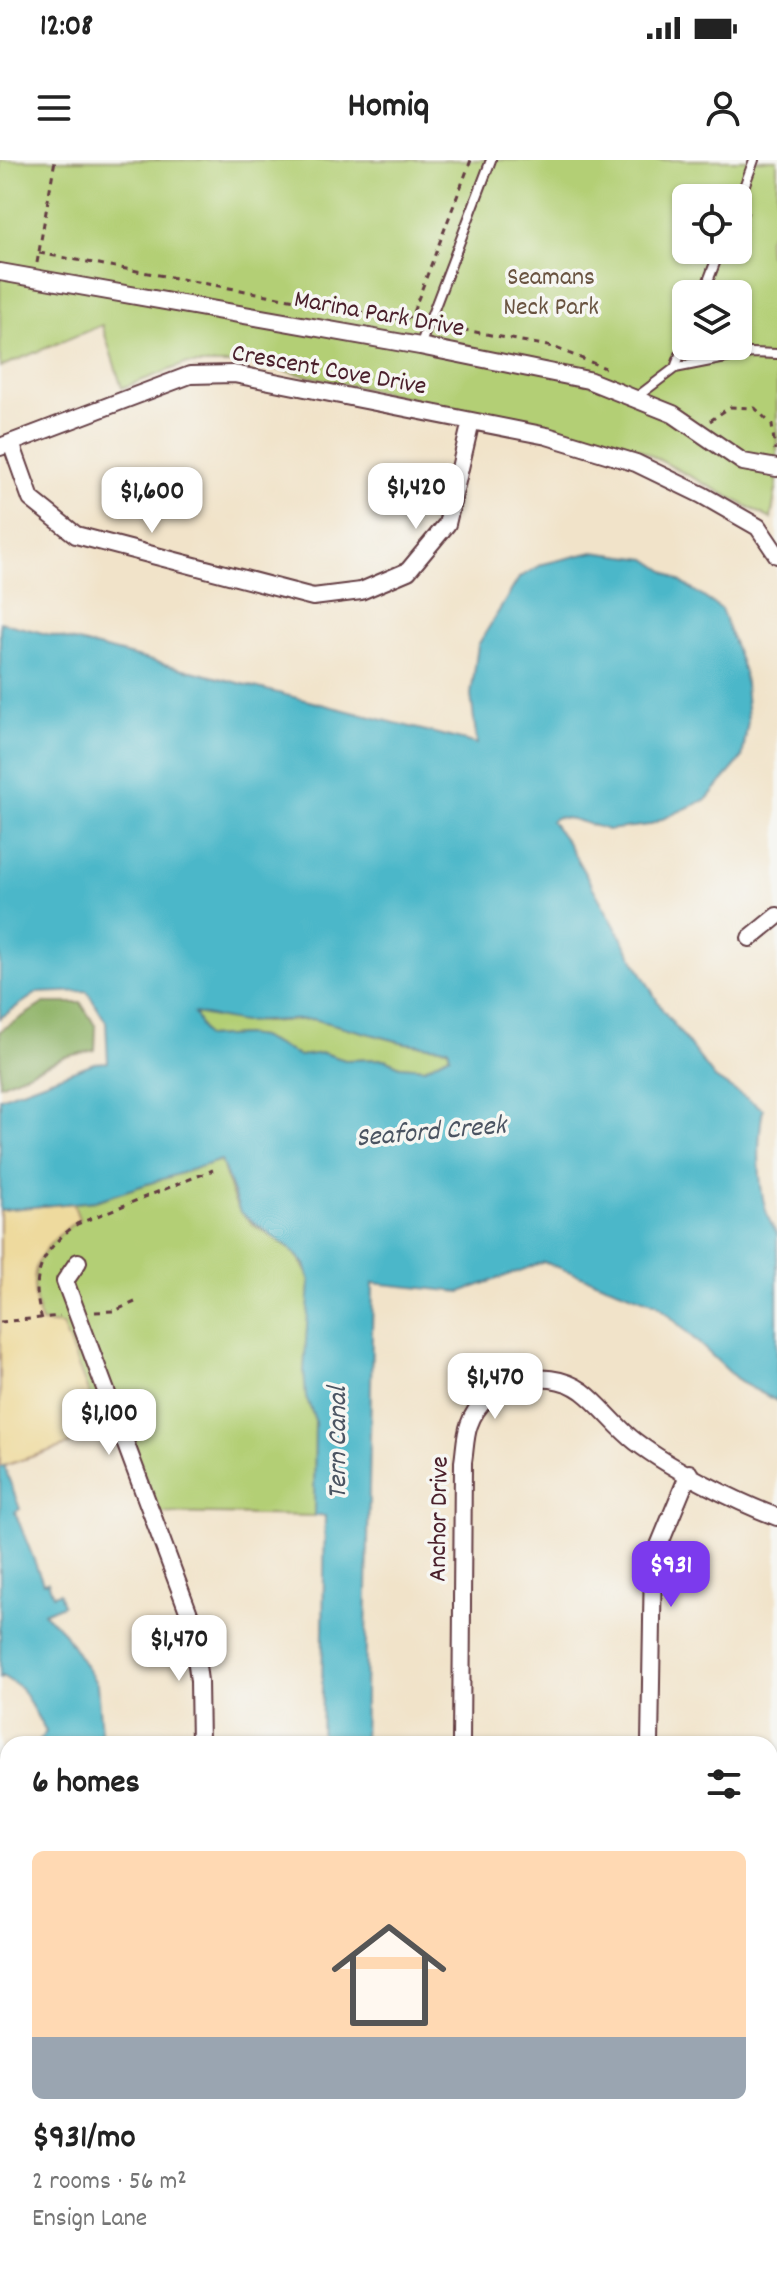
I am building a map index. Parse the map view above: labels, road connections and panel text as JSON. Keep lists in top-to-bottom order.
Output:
{
  "streets": {
    "street": ["Marina Park Drive", "Crescent Cove Drive", "Anchor Drive"]
  },
  "water": ["Seaford Creek", "Tern Canal"],
  "parks": ["Seamans Neck Park"],
  "page": {
    "status": "12:08",
    "header": "Homiq",
    "price": [
      "$1,420",
      "$1,600",
      "$1,470",
      "$1,100",
      "$931",
      "$1,470"
    ],
    "heading": "6 homes",
    "list": [
      {
        "name": "$931/mo",
        "note": "2 rooms · 56 m² · Ensign Lane"
      }
    ]
  }
}
